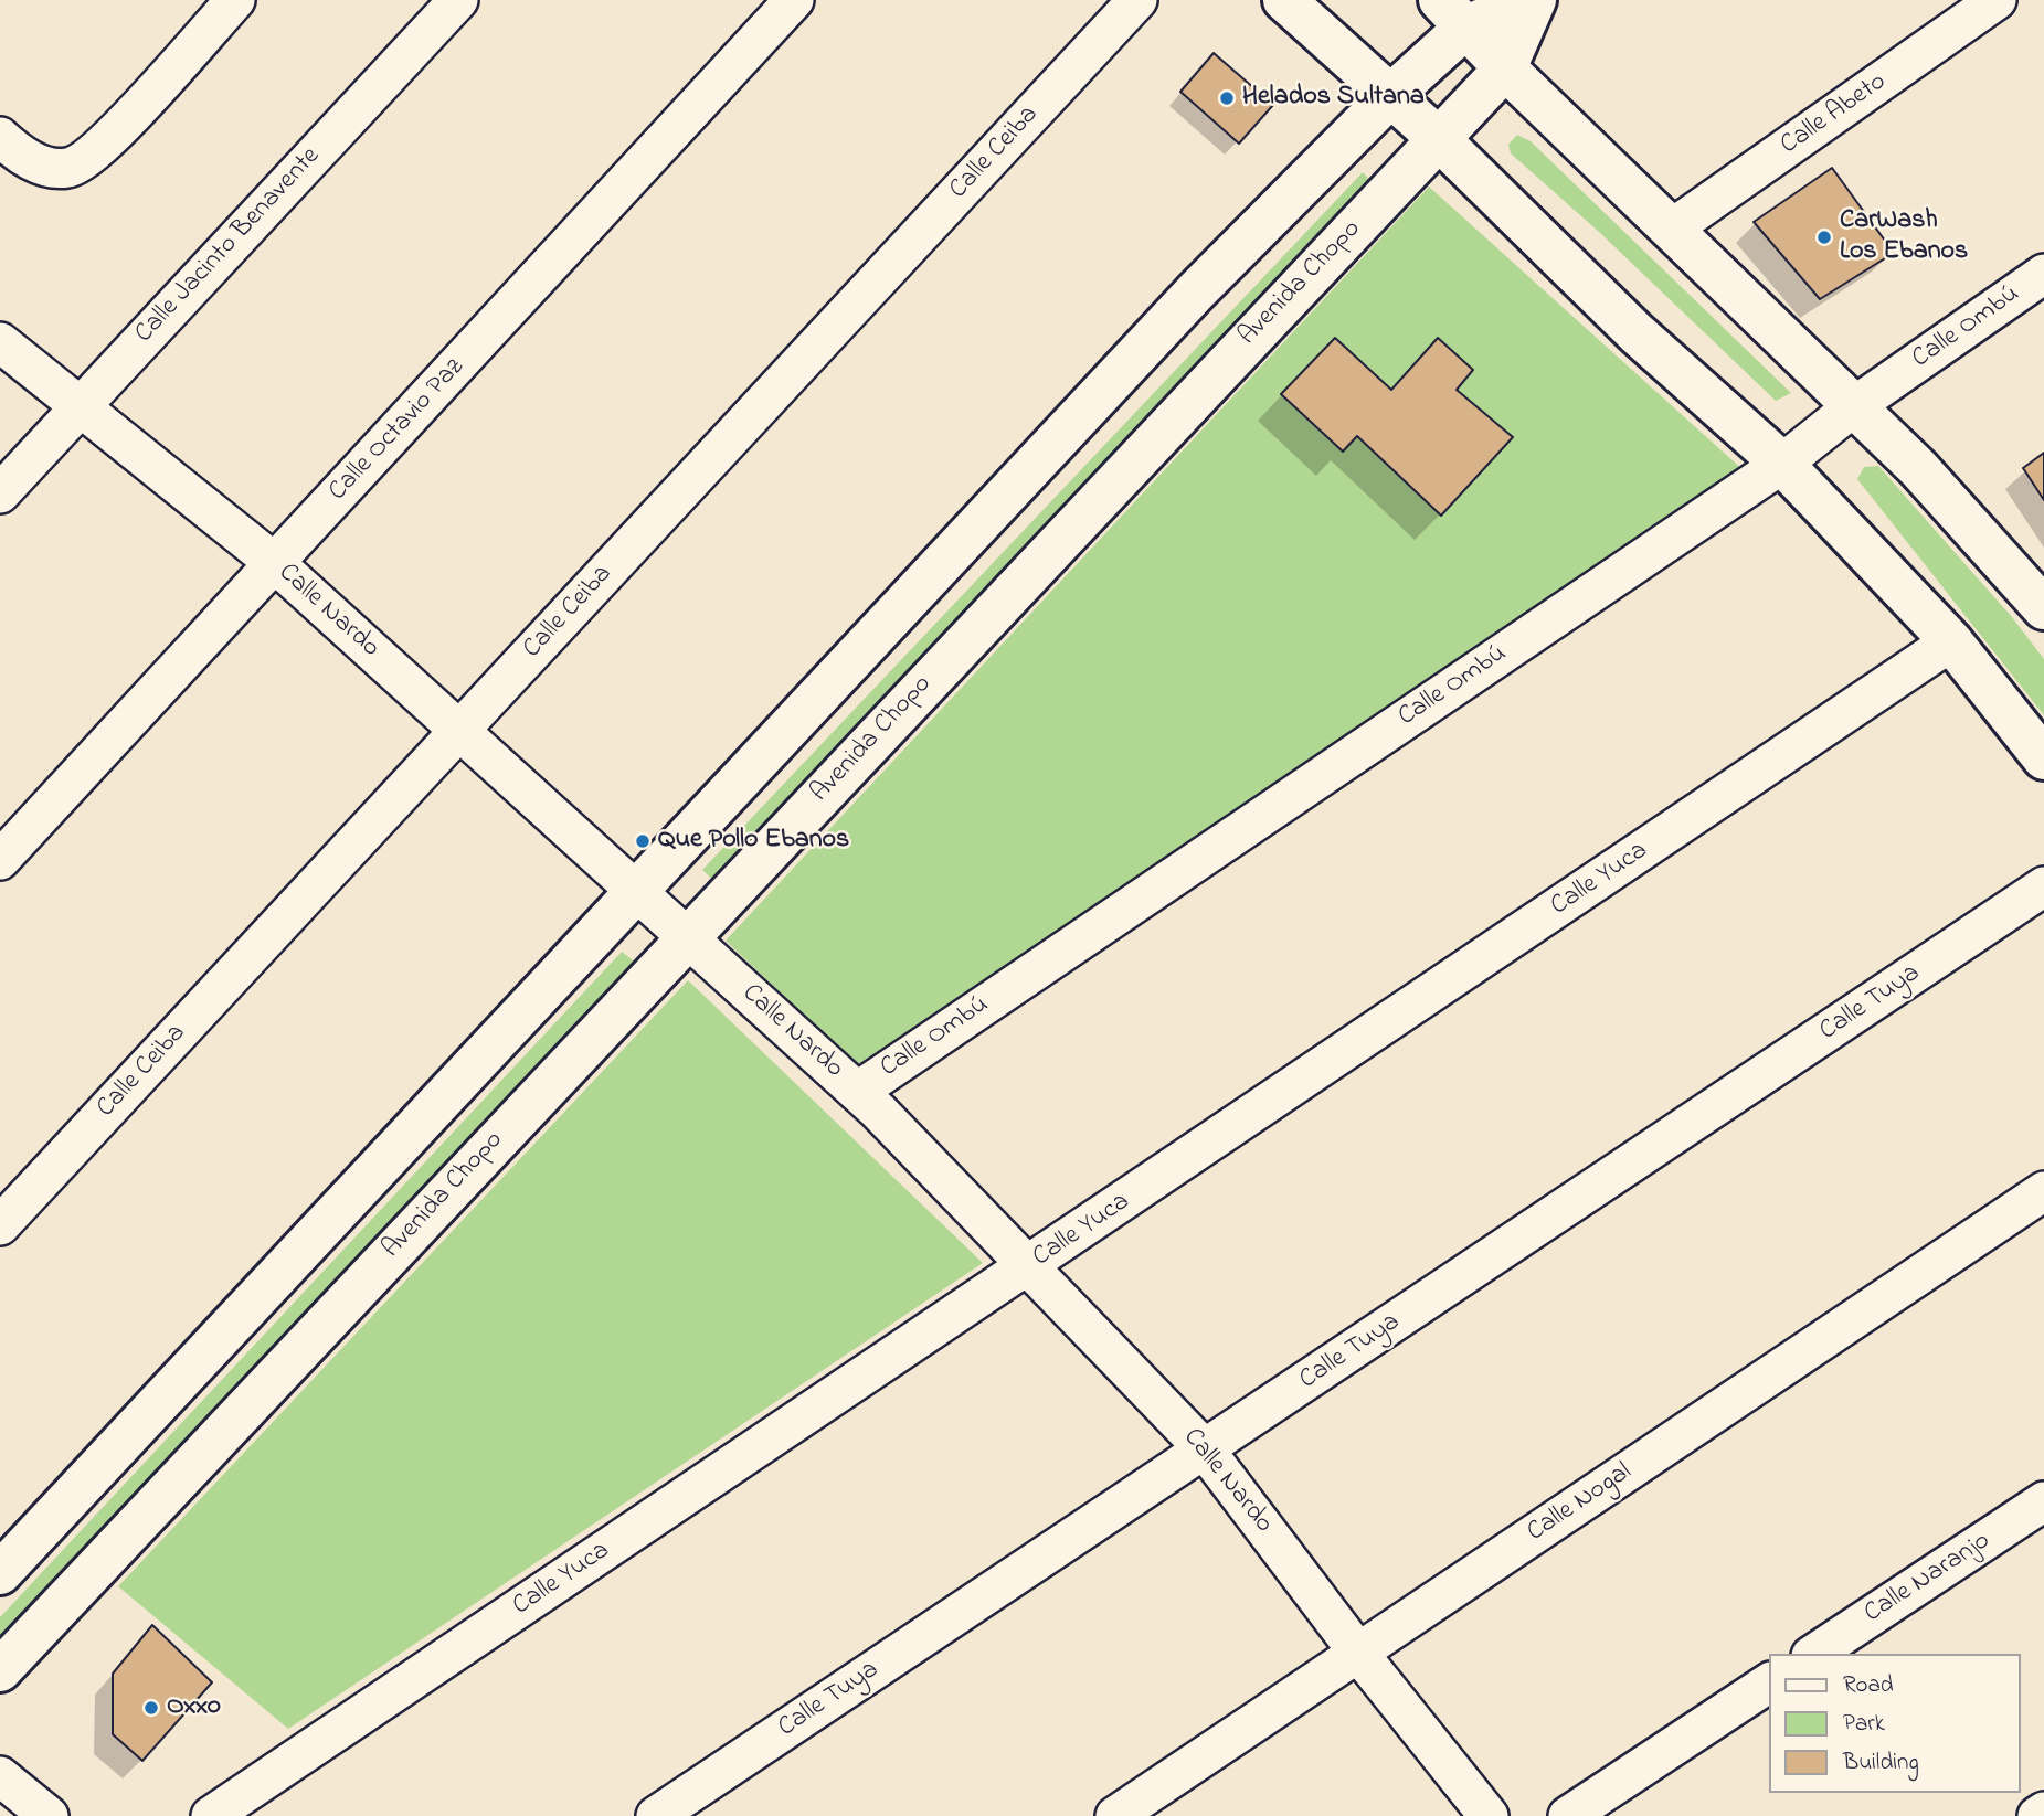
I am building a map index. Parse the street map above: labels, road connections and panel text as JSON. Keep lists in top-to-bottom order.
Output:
{
  "streets": {
    "street": [
      "Calle Abeto",
      "Calle Ceiba",
      "Calle Jacinto Benavente",
      "Avenida Chopo",
      "Calle Ombú",
      "Calle Octavio Paz",
      "Calle Nardo",
      "Calle Yuca",
      "Calle Tuya",
      "Calle Nogal",
      "Calle Naranjo"
    ]
  },
  "crossings": [
    ["Calle Ceiba", "Calle Nardo"],
    ["Calle Jacinto Benavente", "Calle Nardo"],
    ["Avenida Chopo", "Calle Nardo"],
    ["Calle Ombú", "Calle Nardo"],
    ["Calle Octavio Paz", "Calle Nardo"],
    ["Calle Nardo", "Calle Yuca"],
    ["Calle Nardo", "Calle Tuya"],
    ["Calle Nardo", "Calle Nogal"]
  ],
  "places": [
    "Helados Sultana",
    "CarWash Los Ebanos",
    "Que Pollo Ebanos",
    "Oxxo"
  ],
  "legend": ["Road", "Park", "Building"]
}
